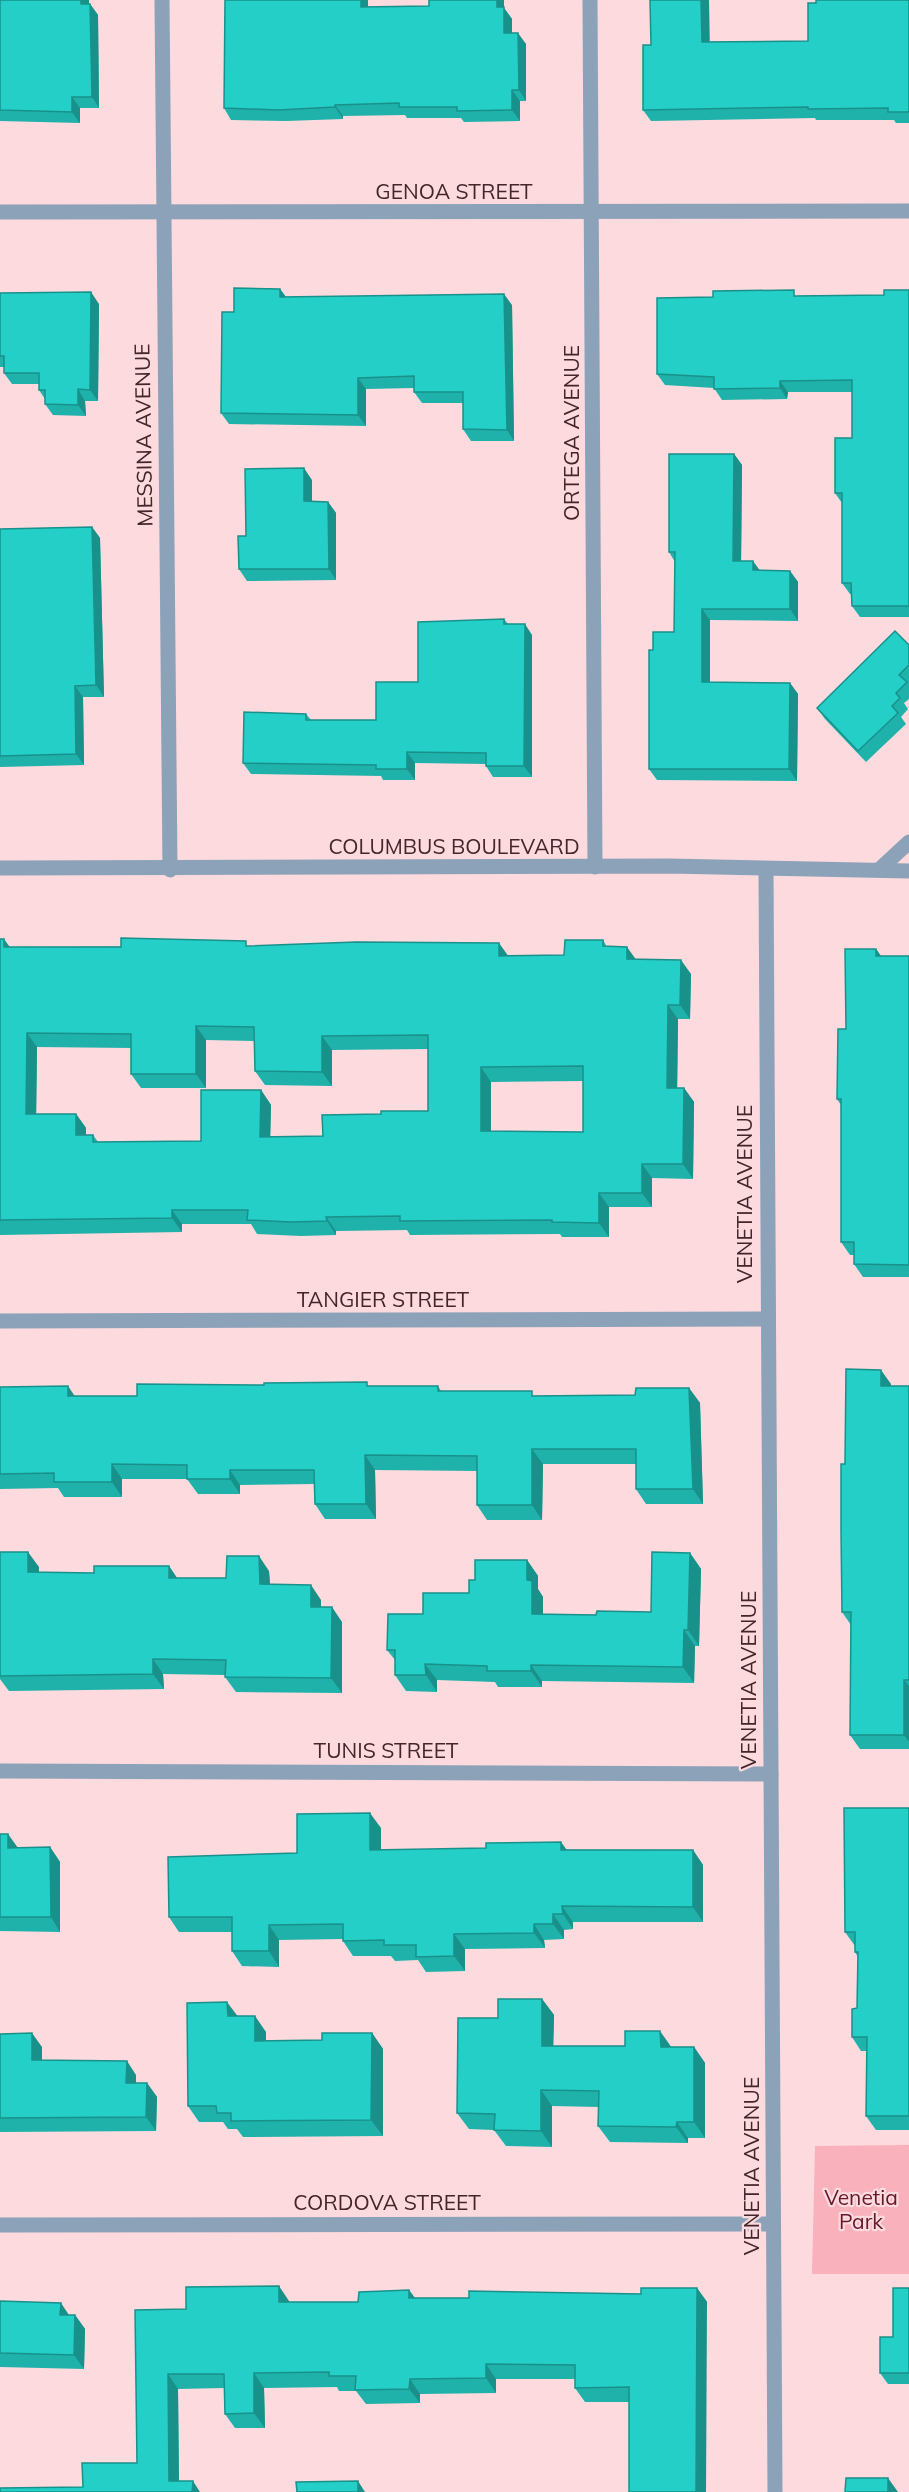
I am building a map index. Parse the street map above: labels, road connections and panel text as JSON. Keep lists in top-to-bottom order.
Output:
{
  "streets": {
    "street": [
      "GENOA STREET",
      "ORTEGA AVENUE",
      "MESSINA AVENUE",
      "COLUMBUS BOULEVARD",
      "VENETIA AVENUE",
      "TANGIER STREET",
      "TUNIS STREET",
      "CORDOVA STREET"
    ]
  },
  "crossings": [
    ["GENOA STREET", "ORTEGA AVENUE"],
    ["GENOA STREET", "MESSINA AVENUE"],
    ["ORTEGA AVENUE", "COLUMBUS BOULEVARD"],
    ["MESSINA AVENUE", "COLUMBUS BOULEVARD"],
    ["COLUMBUS BOULEVARD", "VENETIA AVENUE"],
    ["VENETIA AVENUE", "TANGIER STREET"],
    ["VENETIA AVENUE", "TUNIS STREET"],
    ["VENETIA AVENUE", "CORDOVA STREET"]
  ],
  "parks": ["Venetia Park"]
}
